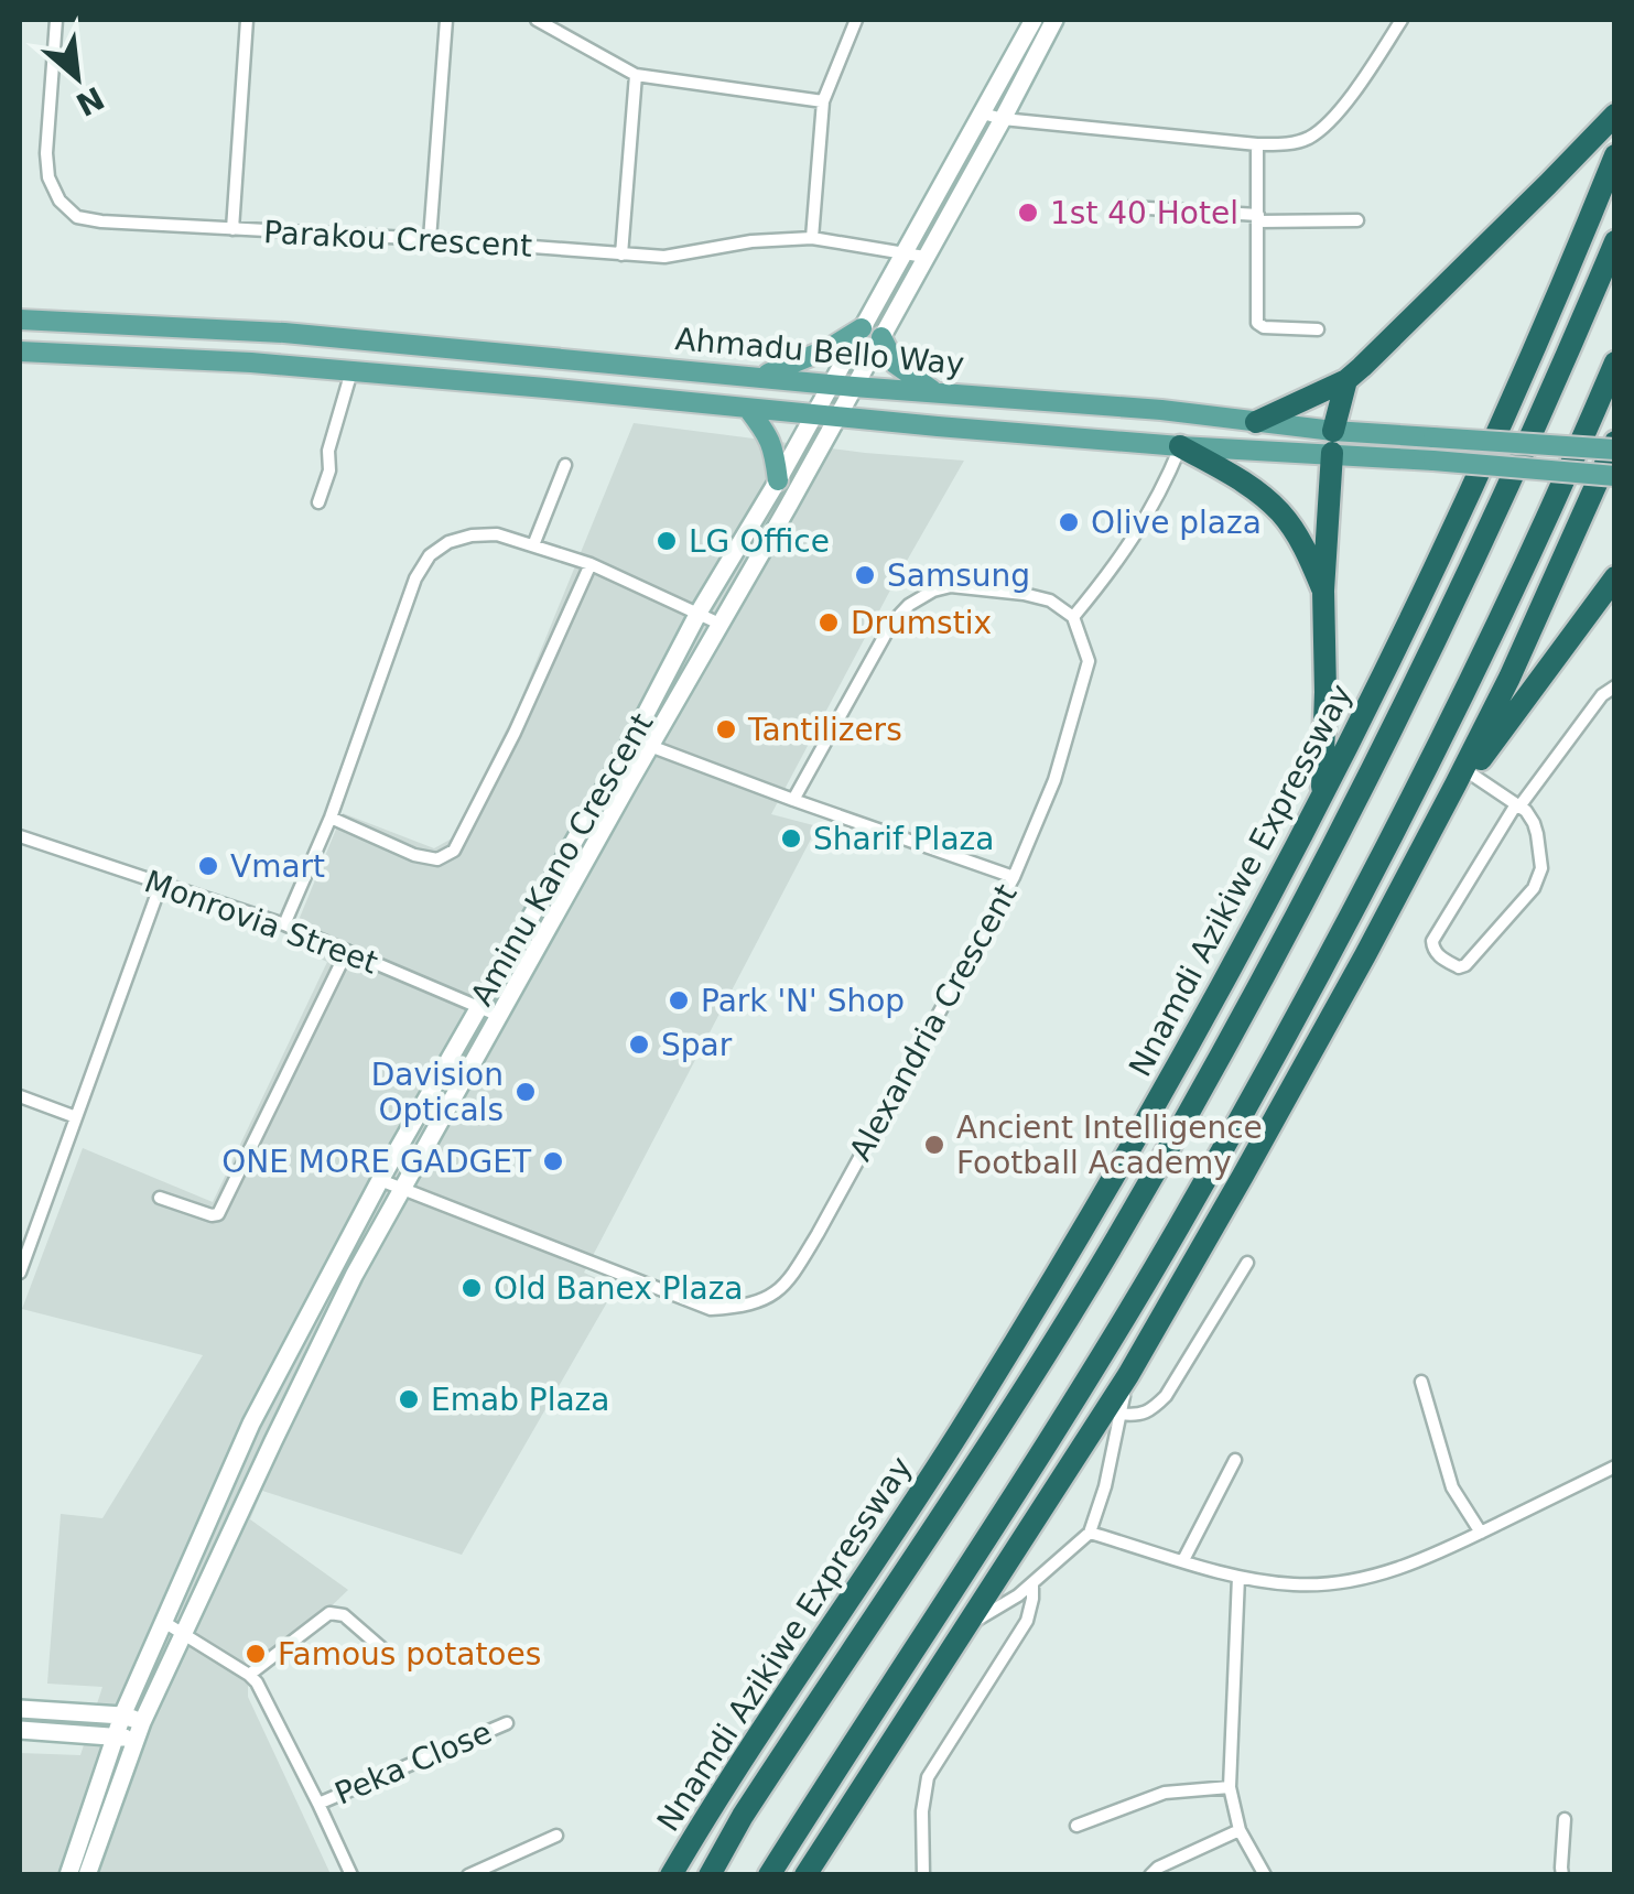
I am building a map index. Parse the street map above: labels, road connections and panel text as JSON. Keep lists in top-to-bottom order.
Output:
{
  "streets": {
    "highway": ["Nnamdi Azikiwe Expressway"],
    "main road": ["Ahmadu Bello Way", "Aminu Kano Crescent"],
    "street": [
      "Parakou Crescent",
      "Monrovia Street",
      "Alexandria Crescent",
      "Peka Close"
    ]
  },
  "crossings": [
    ["Parakou Crescent", "Aminu Kano Crescent"],
    ["Ahmadu Bello Way", "Aminu Kano Crescent"],
    ["Aminu Kano Crescent", "Monrovia Street"],
    ["Aminu Kano Crescent", "Alexandria Crescent"]
  ],
  "places": [
    "1st 40 Hotel",
    "Olive plaza",
    "LG Office",
    "Samsung",
    "Drumstix",
    "Tantilizers",
    "Sharif Plaza",
    "Vmart",
    "Park 'N' Shop",
    "Spar",
    "Davision Opticals",
    "Ancient Intelligence Football Academy",
    "ONE MORE GADGET",
    "Old Banex Plaza",
    "Emab Plaza",
    "Famous potatoes"
  ],
  "north": "bottom right"
}
